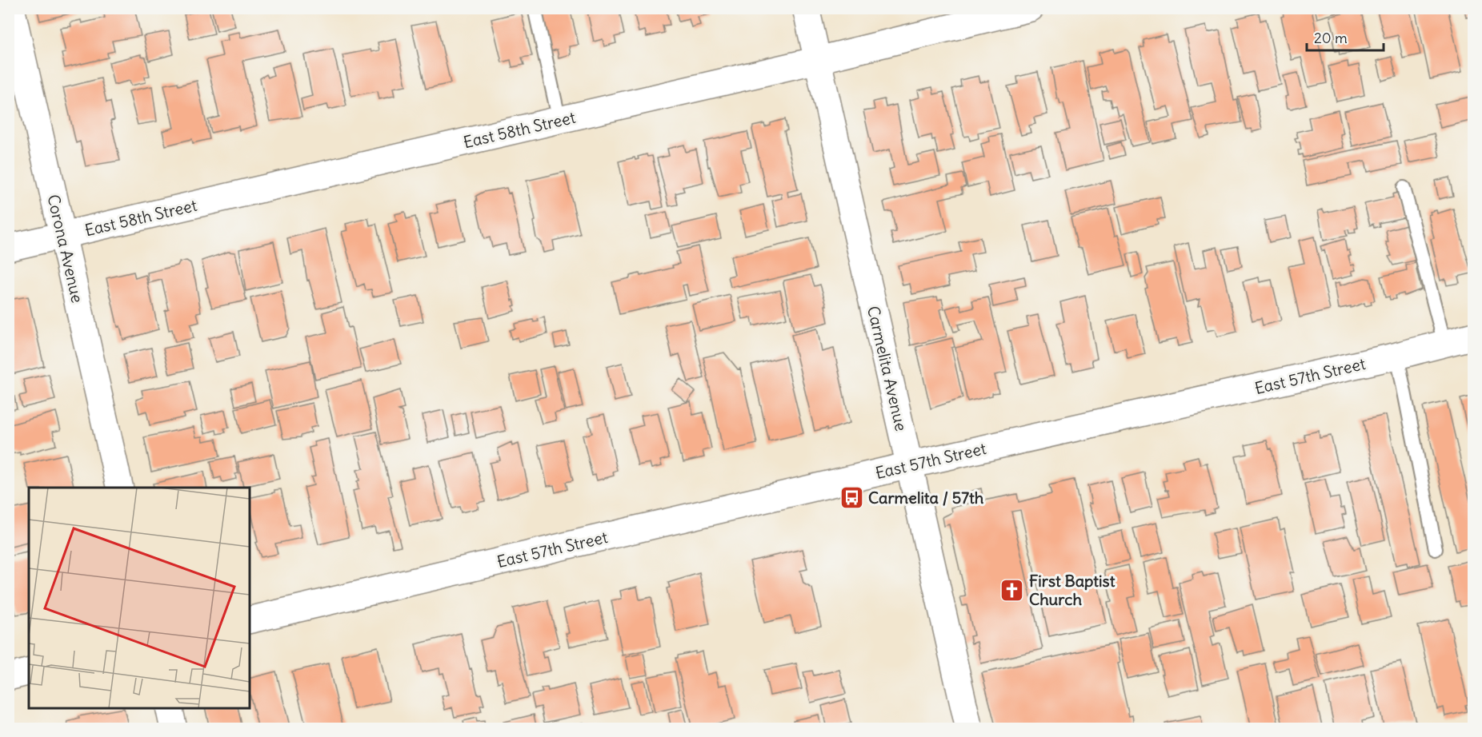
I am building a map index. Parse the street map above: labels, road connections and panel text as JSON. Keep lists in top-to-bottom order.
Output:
{
  "streets": {
    "street": [
      "East 58th Street",
      "Corona Avenue",
      "Carmelita Avenue",
      "East 57th Street"
    ]
  },
  "crossings": [
    ["East 58th Street", "Corona Avenue"],
    ["East 58th Street", "Carmelita Avenue"],
    ["Carmelita Avenue", "East 57th Street"]
  ],
  "places": {
    "bus stop": ["Carmelita / 57th"],
    "church": ["First Baptist Church"]
  },
  "scale_bar": "20 m"
}
